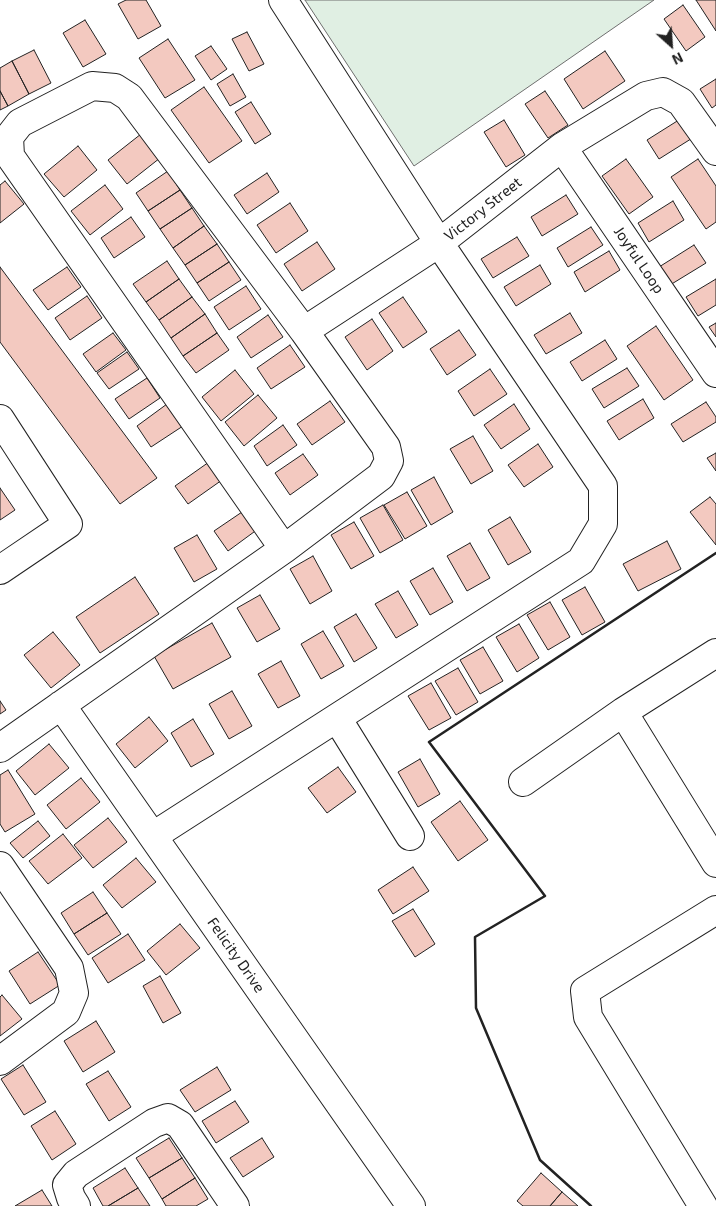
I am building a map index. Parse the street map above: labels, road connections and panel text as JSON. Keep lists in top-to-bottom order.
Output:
{
  "streets": {
    "street": ["Victory Street", "Joyful Loop", "Felicity Drive"]
  },
  "crossings": [
    ["Victory Street", "Joyful Loop"]
  ],
  "north": "bottom right"
}
